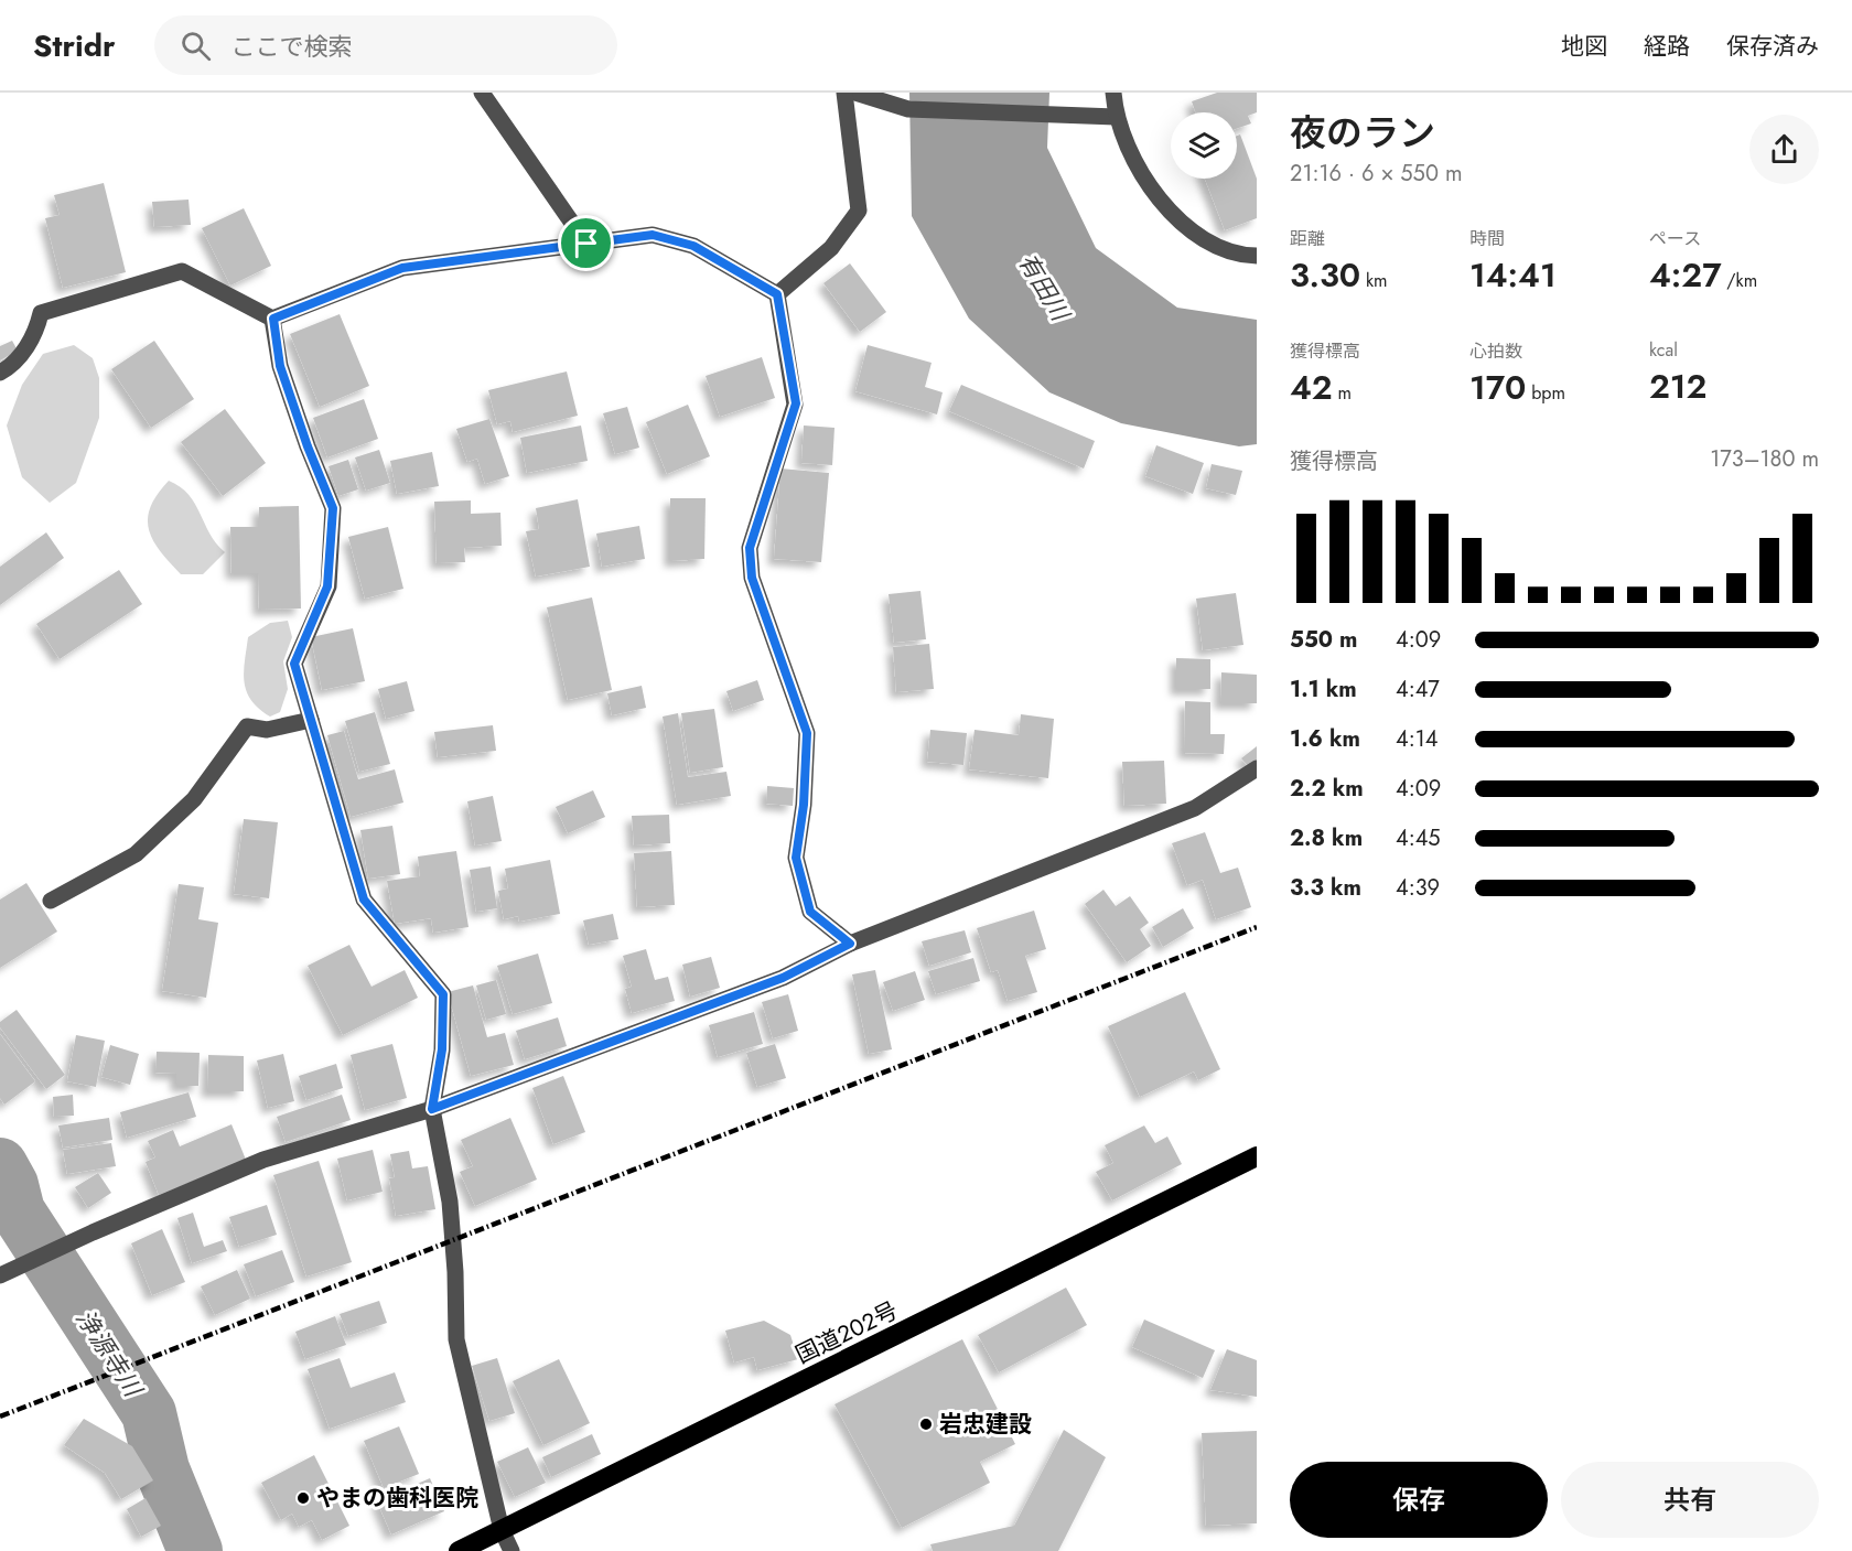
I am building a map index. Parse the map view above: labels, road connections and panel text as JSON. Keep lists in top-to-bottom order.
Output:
{
  "streets": {
    "highway": ["国道202号"]
  },
  "water": ["有田川", "浄源寺川"],
  "places": ["岩忠建設", "やまの歯科医院"],
  "page": {
    "header": "Stridr",
    "search": "ここで検索",
    "nav": ["地図", "経路", "保存済み"],
    "heading": ["夜のラン", "21:16 · 6 × 550 m"],
    "stats": [
      ["距離", "3.30 km"],
      ["時間", "14:41"],
      ["ペース", "4:27 /km"],
      ["獲得標高", "42 m"],
      ["心拍数", "170 bpm"],
      ["kcal", "212"]
    ],
    "chart": ["獲得標高", "173–180 m"],
    "list": [
      {
        "name": "550 m",
        "note": "4:09"
      },
      {
        "name": "1.1 km",
        "note": "4:47"
      },
      {
        "name": "1.6 km",
        "note": "4:14"
      },
      {
        "name": "2.2 km",
        "note": "4:09"
      },
      {
        "name": "2.8 km",
        "note": "4:45"
      },
      {
        "name": "3.3 km",
        "note": "4:39"
      }
    ],
    "buttons": ["保存", "共有"]
  }
}
